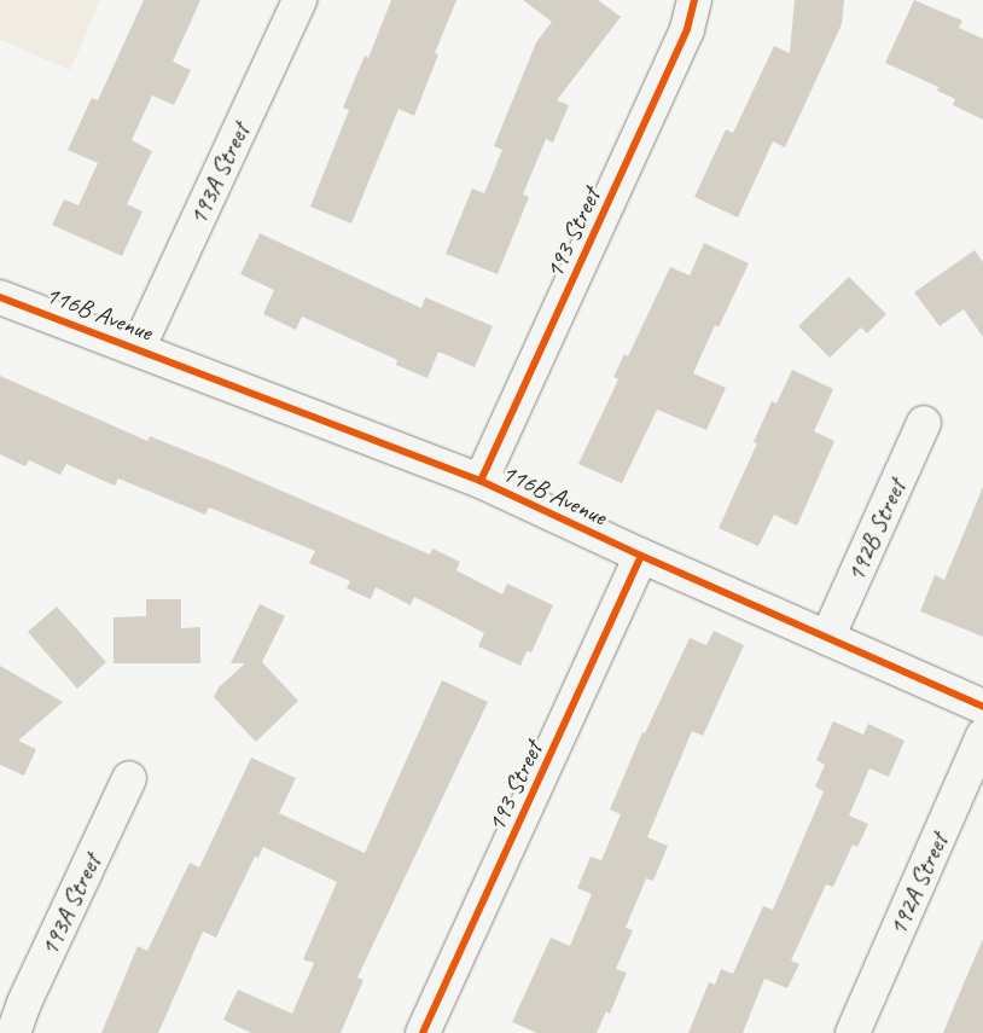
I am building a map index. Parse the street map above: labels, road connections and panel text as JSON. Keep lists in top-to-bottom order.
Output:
{
  "streets": {
    "street": [
      "193A Street",
      "193 Street",
      "116B Avenue",
      "192B Street",
      "192A Street"
    ]
  },
  "crossings": [
    ["193A Street", "116B Avenue"],
    ["193 Street", "116B Avenue"],
    ["116B Avenue", "192B Street"]
  ]
}
